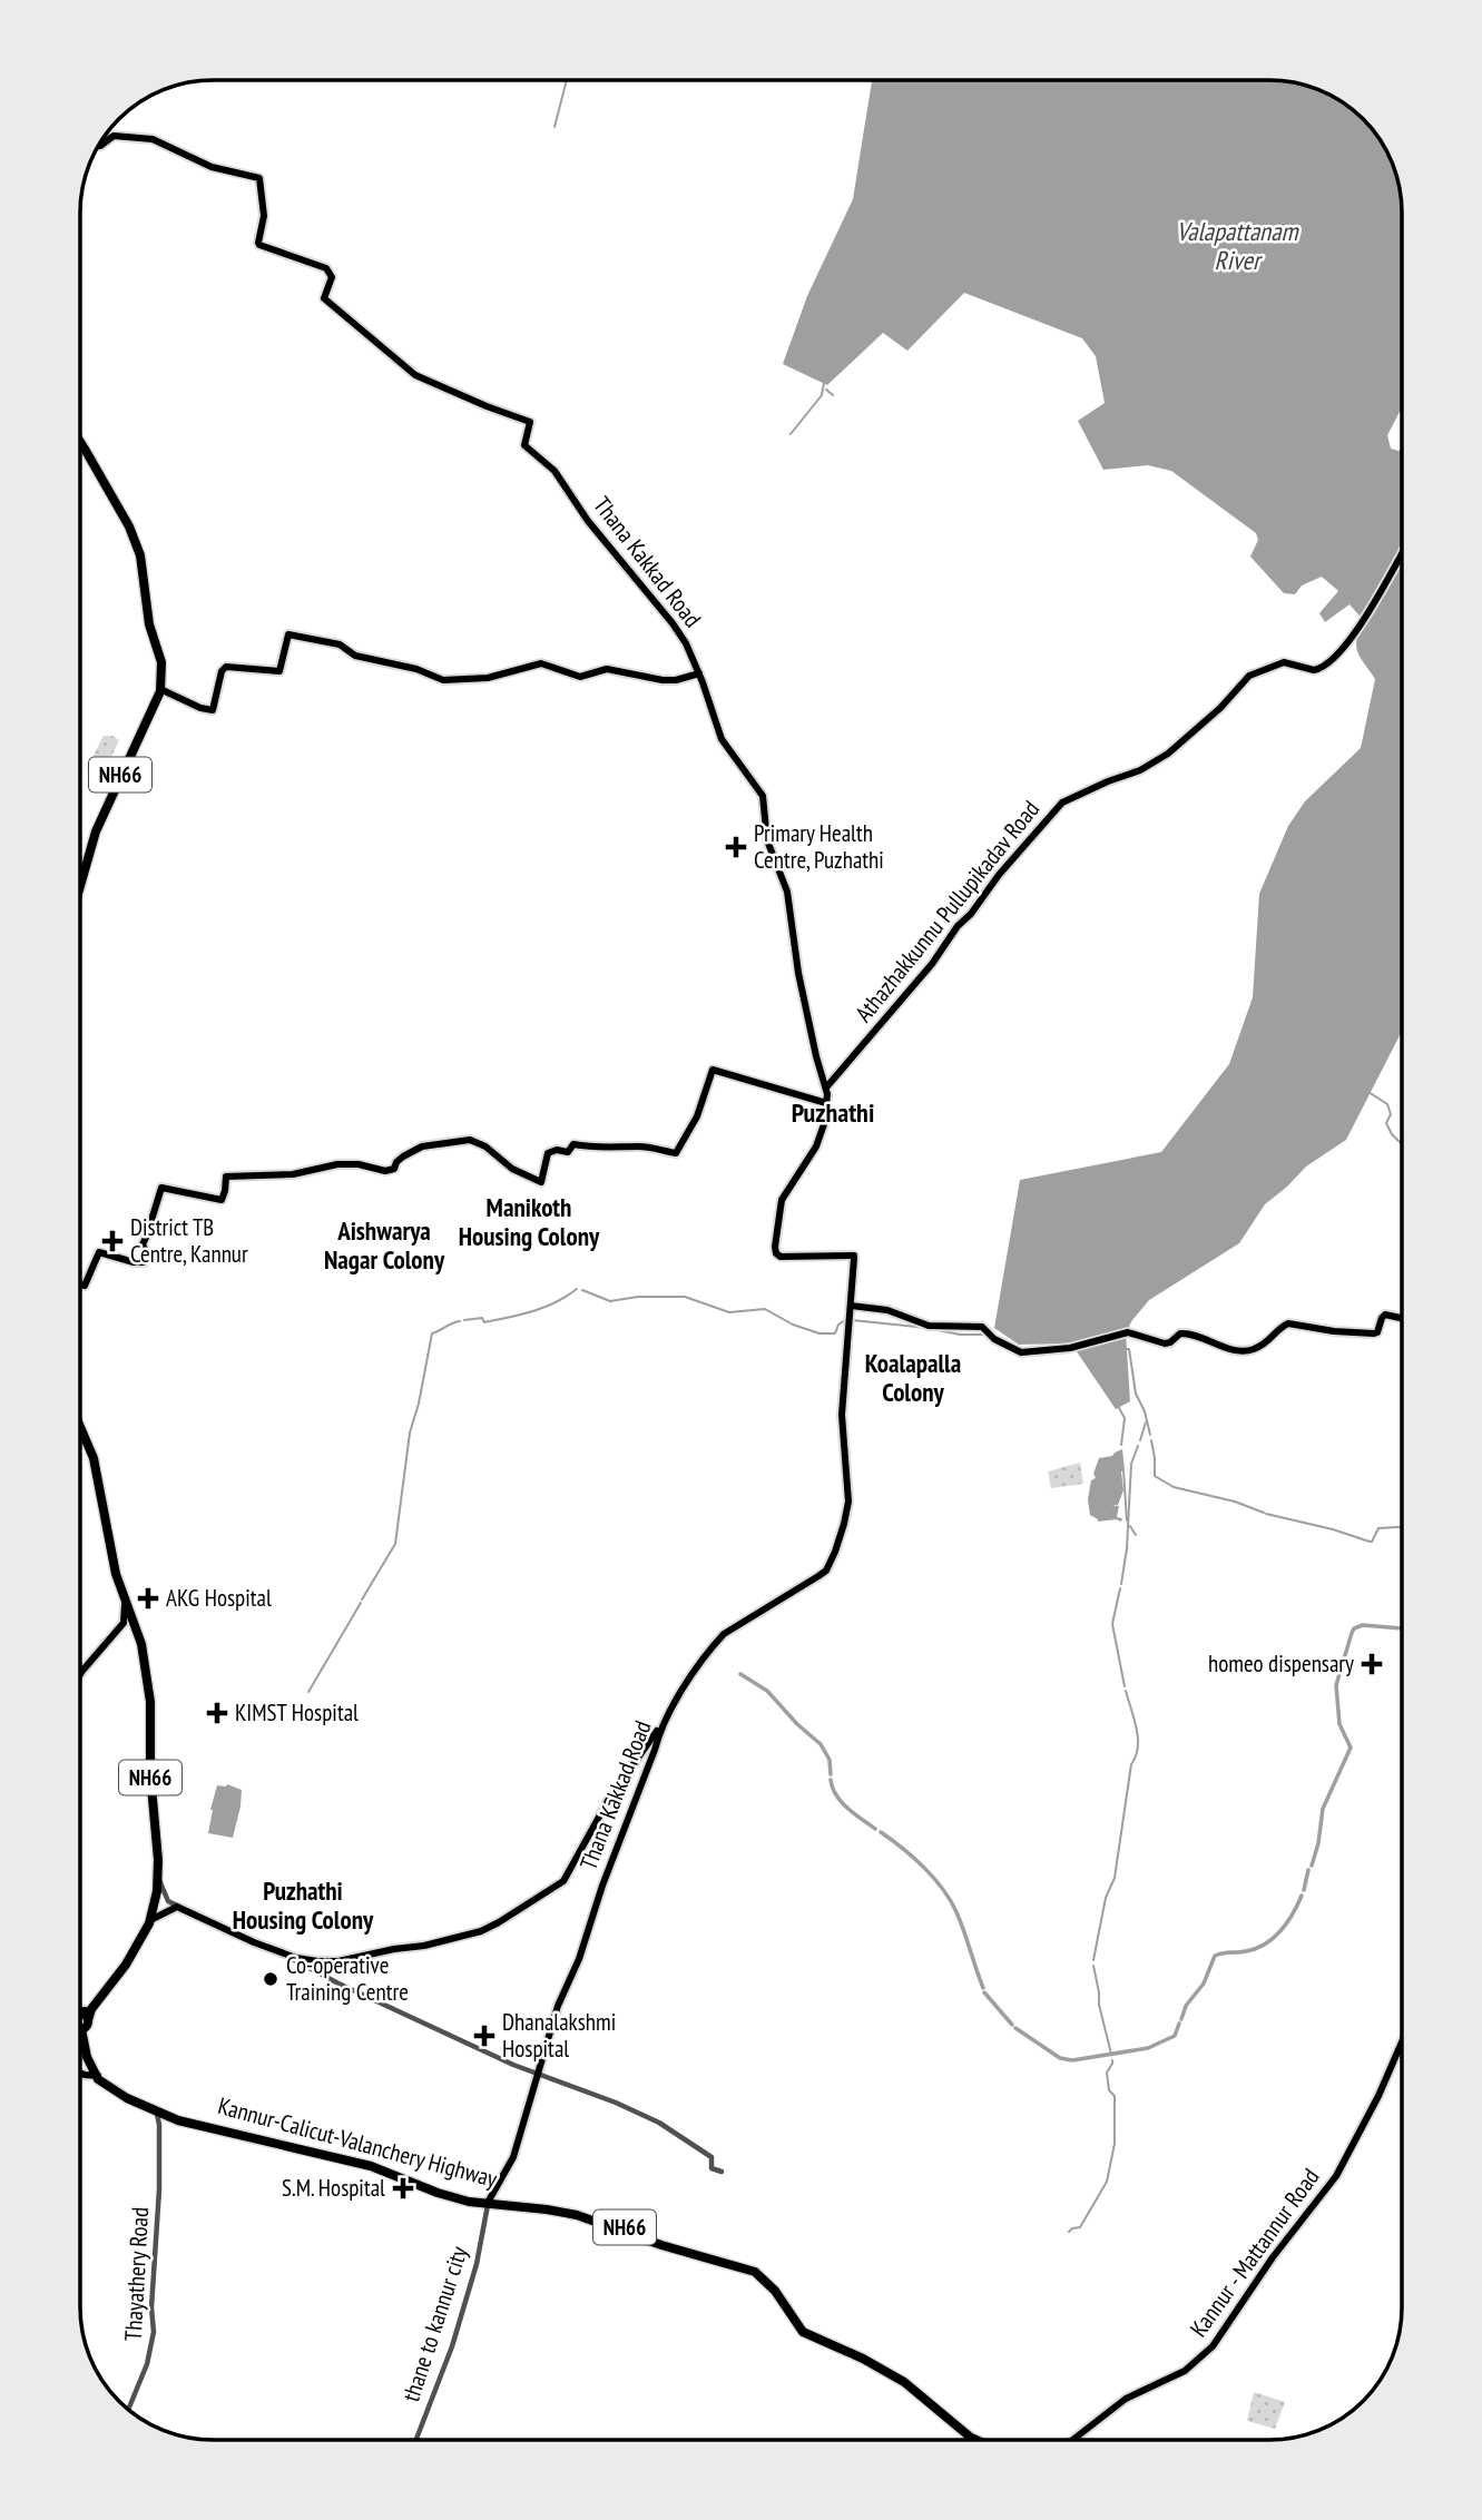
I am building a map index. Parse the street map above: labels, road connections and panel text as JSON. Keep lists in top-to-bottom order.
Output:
{
  "streets": {
    "highway": ["NH66", "Kannur-Calicut-Valanchery Highway"],
    "main road": ["Thana Kakkad Road", "Athazhakkunnu Pullupikadav Road", "Kannur - Mattannur Road"],
    "street": ["Thayathery Road", "thane to kannur city"]
  },
  "crossings": [
    ["Thana Kakkad Road", "Athazhakkunnu Pullupikadav Road"],
    ["Thana Kakkad Road", "Kannur-Calicut-Valanchery Highway"],
    ["Thana Kakkad Road", "thane to kannur city"],
    ["Kannur-Calicut-Valanchery Highway", "Thayathery Road"],
    ["Kannur-Calicut-Valanchery Highway", "thane to kannur city"]
  ],
  "districts": [
    "Puzhathi",
    "Manikoth Housing Colony",
    "Aishwarya Nagar Colony",
    "Koalapalla Colony",
    "Puzhathi Housing Colony"
  ],
  "water": ["Valapattanam River"],
  "places": {
    "health": [
      "Primary Health Centre, Puzhathi",
      "District TB Centre, Kannur",
      "AKG Hospital",
      "homeo dispensary",
      "KIMST Hospital",
      "Dhanalakshmi Hospital",
      "S.M. Hospital"
    ],
    "other": ["Co-operative Training Centre"]
  }
}
